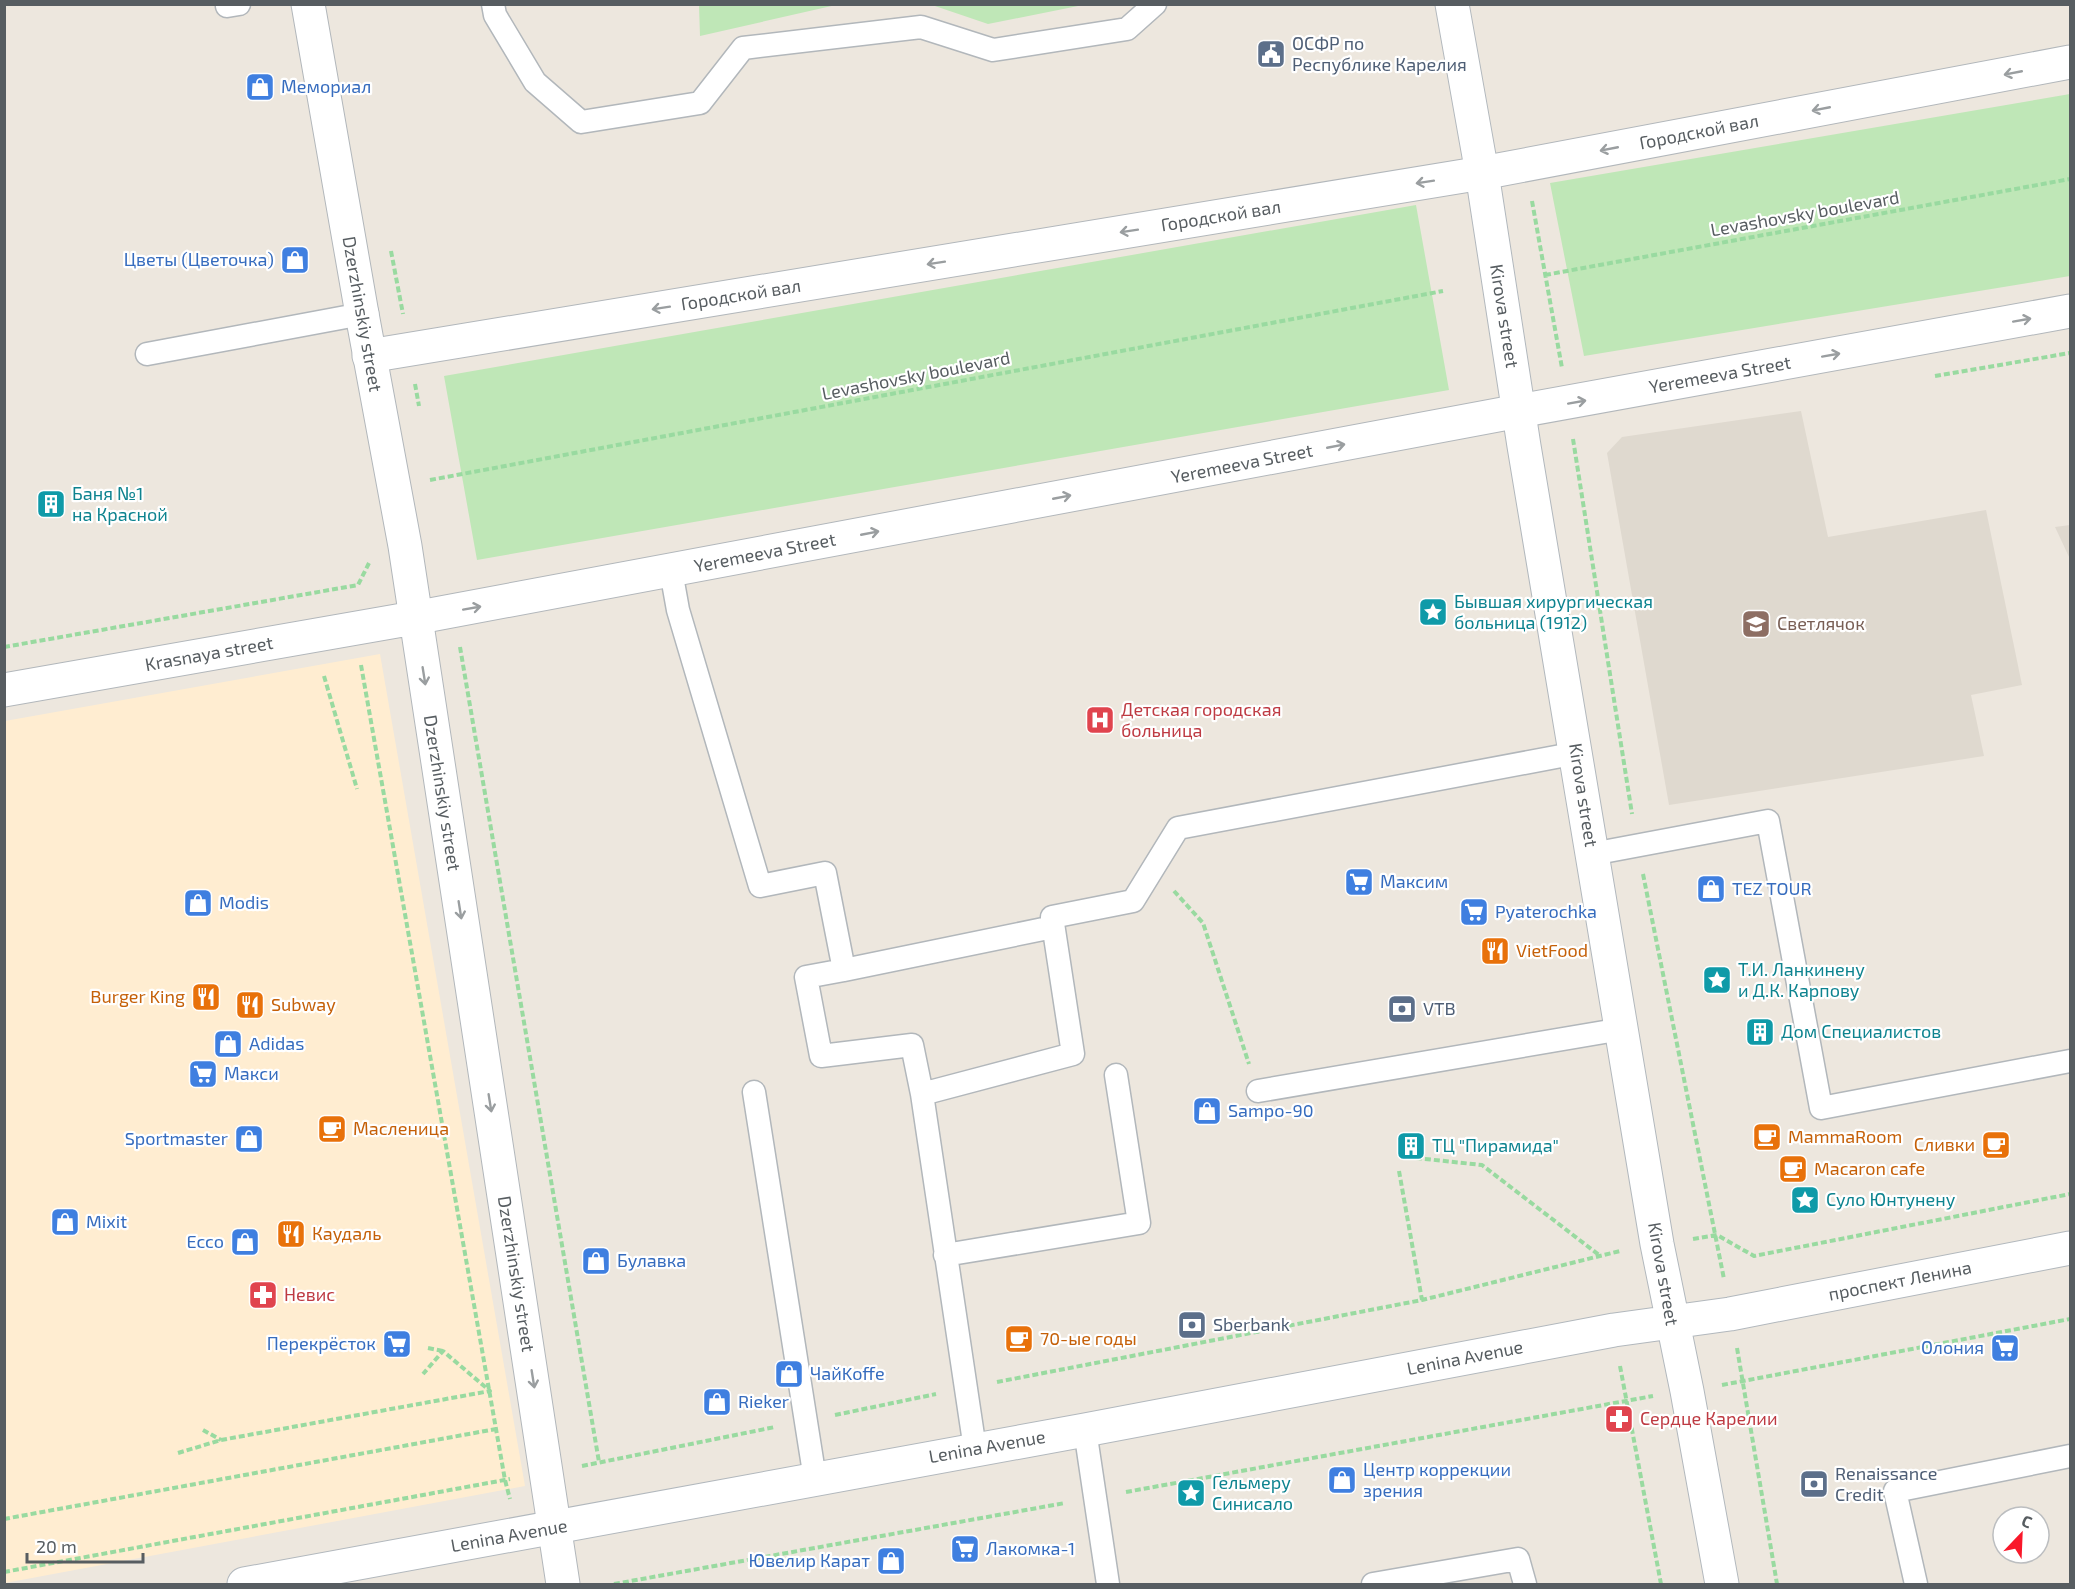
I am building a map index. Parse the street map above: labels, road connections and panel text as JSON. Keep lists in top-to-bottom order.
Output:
{
  "streets": {
    "street": [
      "Городской вал",
      "Dzerzhinskiy street",
      "Kirova street",
      "Yeremeeva Street",
      "Krasnaya street",
      "Lenina Avenue"
    ],
    "path": ["Levashovsky boulevard"]
  },
  "crossings": [
    ["Городской вал", "Dzerzhinskiy street"],
    ["Городской вал", "Kirova street"],
    ["Levashovsky boulevard", "Dzerzhinskiy street"],
    ["Dzerzhinskiy street", "Yeremeeva Street"],
    ["Dzerzhinskiy street", "Krasnaya street"],
    ["Dzerzhinskiy street", "Lenina Avenue"],
    ["Kirova street", "Yeremeeva Street"],
    ["Kirova street", "Lenina Avenue"],
    ["Yeremeeva Street", "Krasnaya street"]
  ],
  "one_way": ["Городской вал", "Dzerzhinskiy street", "Yeremeeva Street"],
  "places": {
    "public building": ["ОСФР по Республике Карелия"],
    "shop": [
      "Мемориал",
      "Цветы (Цветочка)",
      "TEZ TOUR",
      "Modis",
      "Adidas",
      "Sampo-90",
      "Sportmaster",
      "Mixit",
      "Ecco",
      "Булавка",
      "ЧайKoffe",
      "Rieker",
      "Центр коррекции зрения",
      "Ювелир Карат"
    ],
    "building": ["Баня №1 на Красной", "Дом Специалистов", "ТЦ \"Пирамида\""],
    "place": [
      "Бывшая хирургическая больница (1912)",
      "Т.И. Ланкинену и Д.К. Карпову",
      "Суло Юнтунену",
      "Гельмеру Синисало"
    ],
    "school or university": ["Светлячок"],
    "hospital": ["Детская городская больница"],
    "supermarket": [
      "Максим",
      "Pyaterochka",
      "Макси",
      "Перекрёсток",
      "Олония",
      "Лакомка-1"
    ],
    "restaurant": [
      "VietFood",
      "Burger King",
      "Subway",
      "Каудаль"
    ],
    "bank": ["VTB", "Sberbank", "Renaissance Credit"],
    "cafe": [
      "Масленица",
      "MammaRoom",
      "Сливки",
      "Macaron cafe",
      "70-ые годы"
    ],
    "pharmacy": ["Невис", "Сердце Карелии"]
  },
  "scale_bar": "20 m",
  "north": "top right"
}
